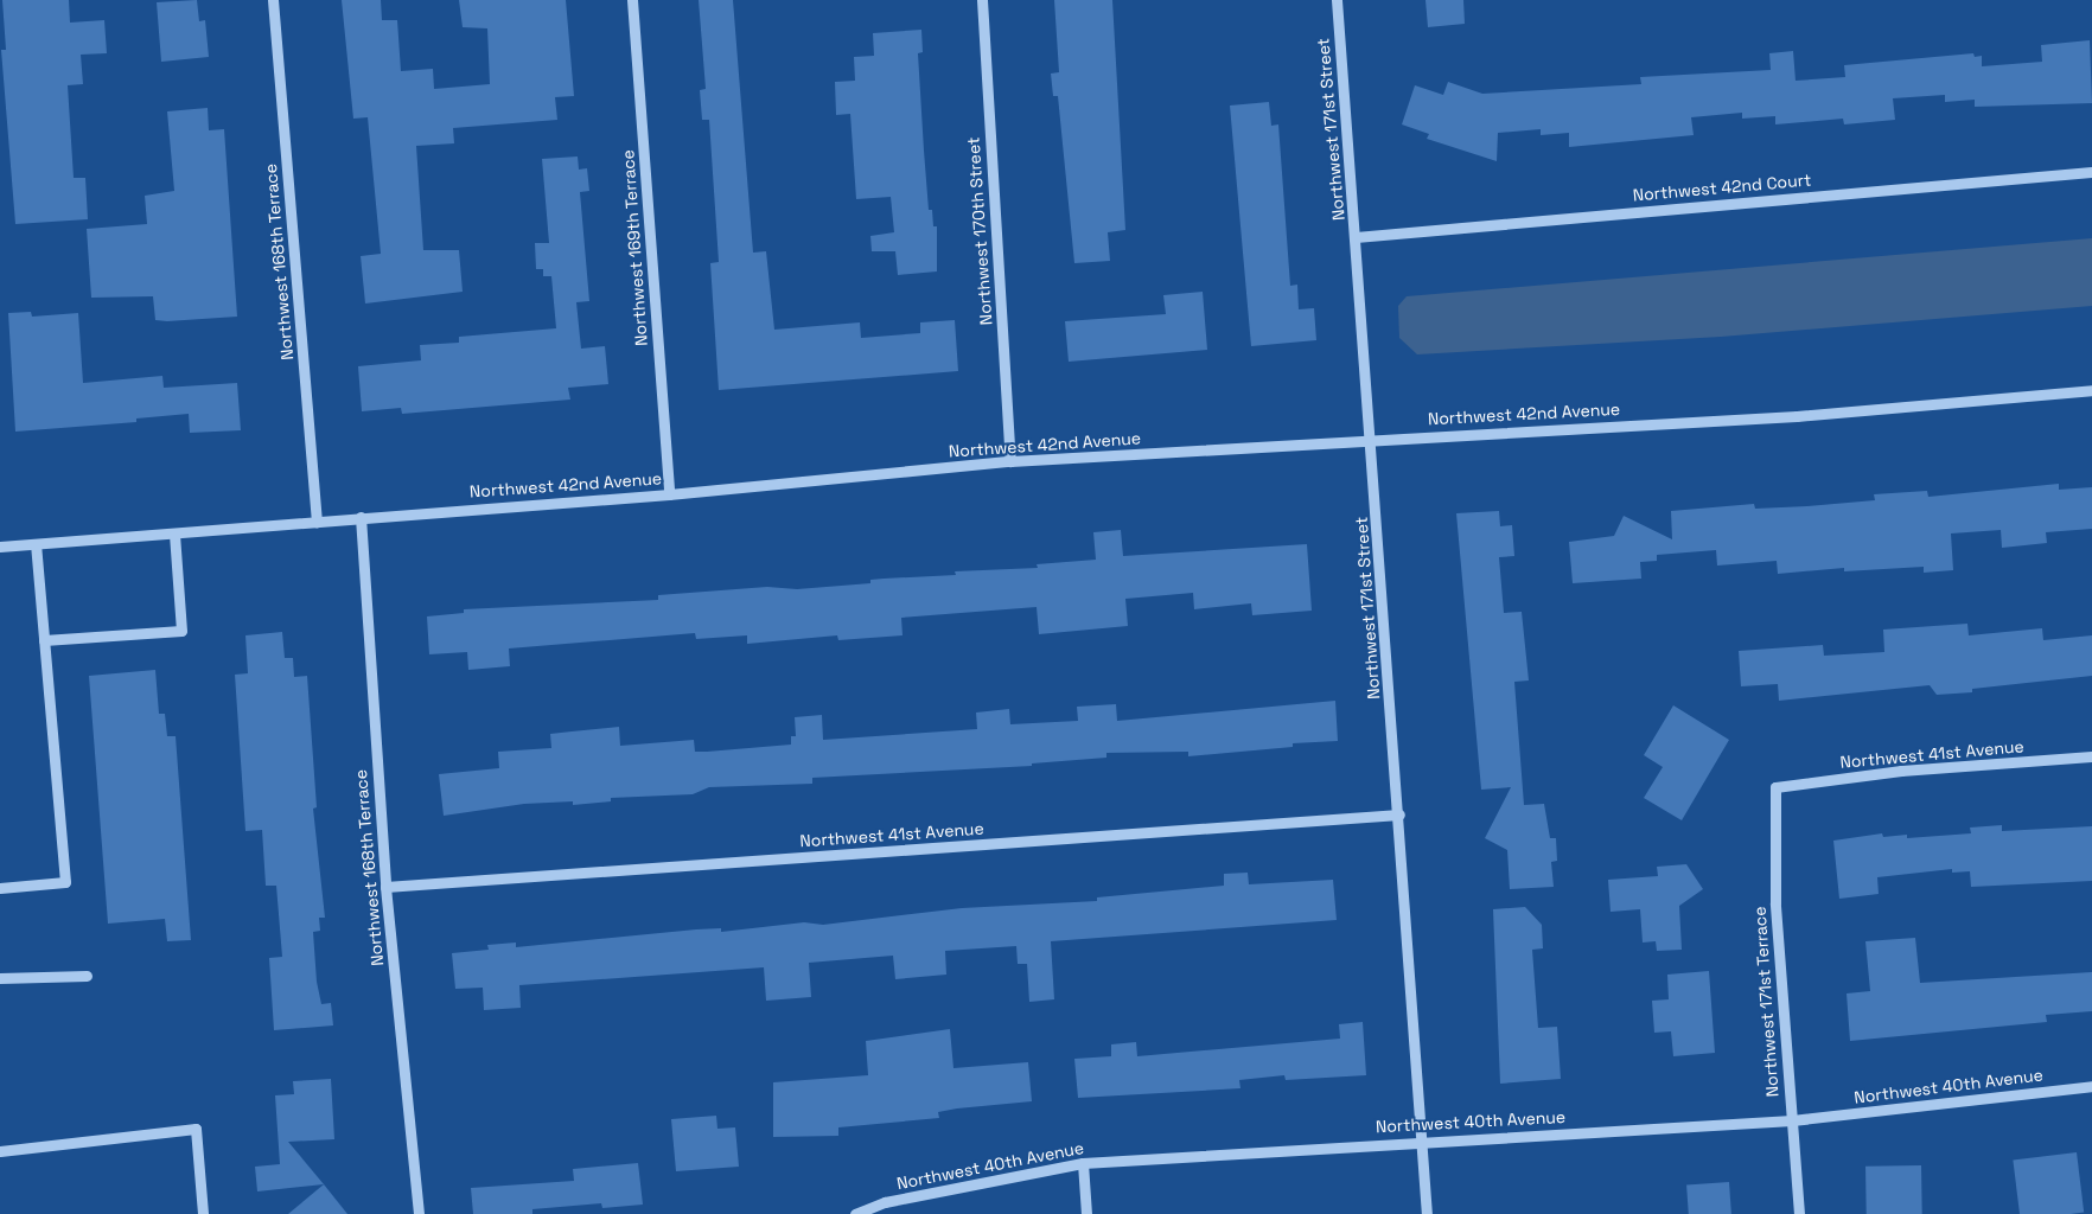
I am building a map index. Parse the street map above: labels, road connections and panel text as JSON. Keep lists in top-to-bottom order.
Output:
{
  "streets": {
    "street": [
      "Northwest 171st Street",
      "Northwest 42nd Court",
      "Northwest 170th Street",
      "Northwest 169th Terrace",
      "Northwest 168th Terrace",
      "Northwest 42nd Avenue",
      "Northwest 41st Avenue",
      "Northwest 171st Terrace",
      "Northwest 40th Avenue"
    ]
  },
  "crossings": [
    ["Northwest 171st Street", "Northwest 42nd Court"],
    ["Northwest 171st Street", "Northwest 42nd Avenue"],
    ["Northwest 171st Street", "Northwest 41st Avenue"],
    ["Northwest 171st Street", "Northwest 40th Avenue"],
    ["Northwest 170th Street", "Northwest 42nd Avenue"],
    ["Northwest 169th Terrace", "Northwest 42nd Avenue"],
    ["Northwest 168th Terrace", "Northwest 42nd Avenue"],
    ["Northwest 168th Terrace", "Northwest 41st Avenue"],
    ["Northwest 41st Avenue", "Northwest 171st Terrace"],
    ["Northwest 171st Terrace", "Northwest 40th Avenue"]
  ]
}
